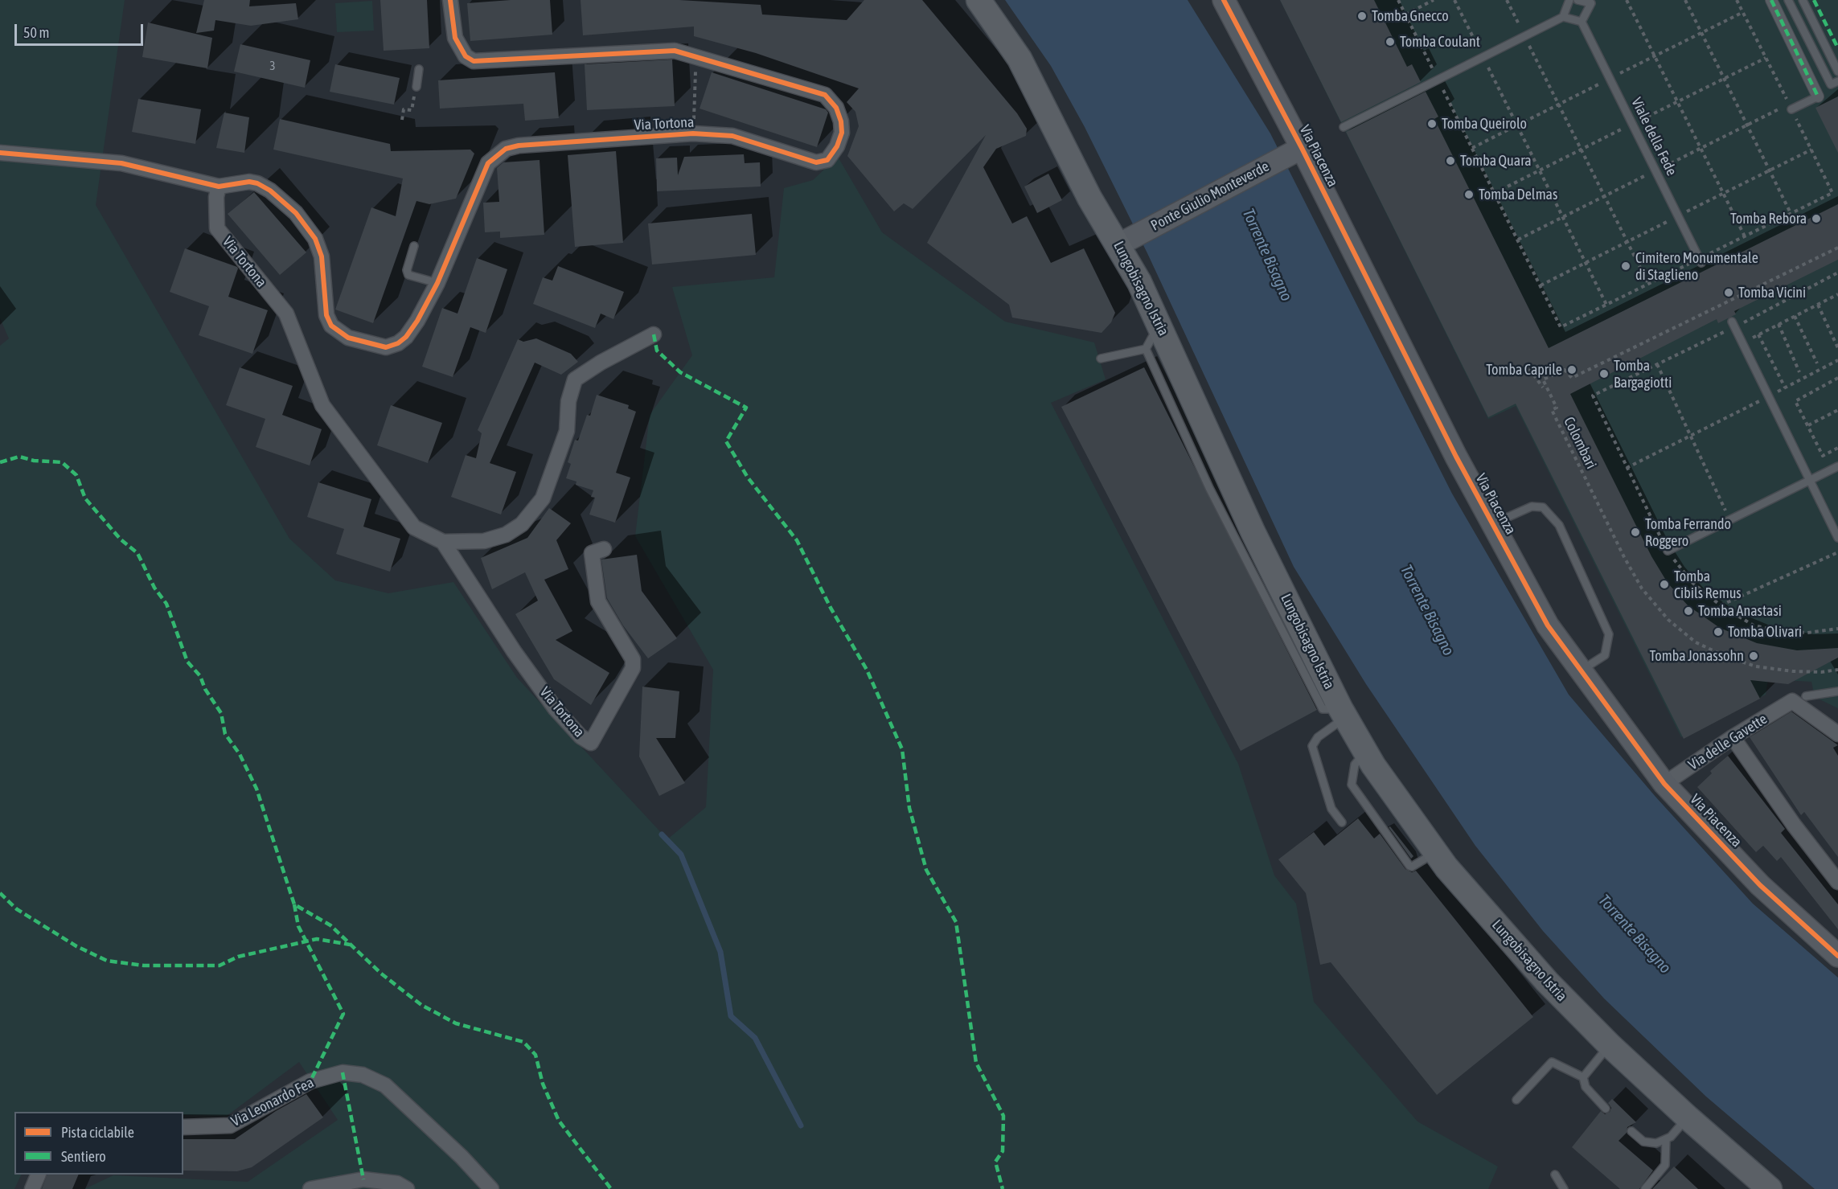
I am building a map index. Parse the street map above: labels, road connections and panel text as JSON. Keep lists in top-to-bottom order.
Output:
{
  "streets": {
    "main road": ["Via Piacenza", "Ponte Giulio Monteverde", "Lungobisagno Istria"],
    "street": ["Via Tortona", "Via delle Gavette", "Via Leonardo Fea"],
    "lane": ["Viale della Fede"],
    "path": ["Colombari"]
  },
  "crossings": [
    ["Via Piacenza", "Ponte Giulio Monteverde"],
    ["Via Piacenza", "Via delle Gavette"],
    ["Ponte Giulio Monteverde", "Lungobisagno Istria"]
  ],
  "water": ["Torrente Bisagno"],
  "places": [
    "Tomba Gnecco",
    "Tomba Coulant",
    "Tomba Queirolo",
    "Tomba Quara",
    "Tomba Delmas",
    "Tomba Rebora",
    "Cimitero Monumentale di Staglieno",
    "Tomba Vicini",
    "Tomba Caprile",
    "Tomba Bargagiotti",
    "Tomba Ferrando Roggero",
    "Tomba Cibils Remus",
    "Tomba Anastasi",
    "Tomba Olivari",
    "Tomba Jonassohn"
  ],
  "house_numbers": ["3"],
  "legend": ["Pista ciclabile", "Sentiero"],
  "scale_bar": "50 m"
}
